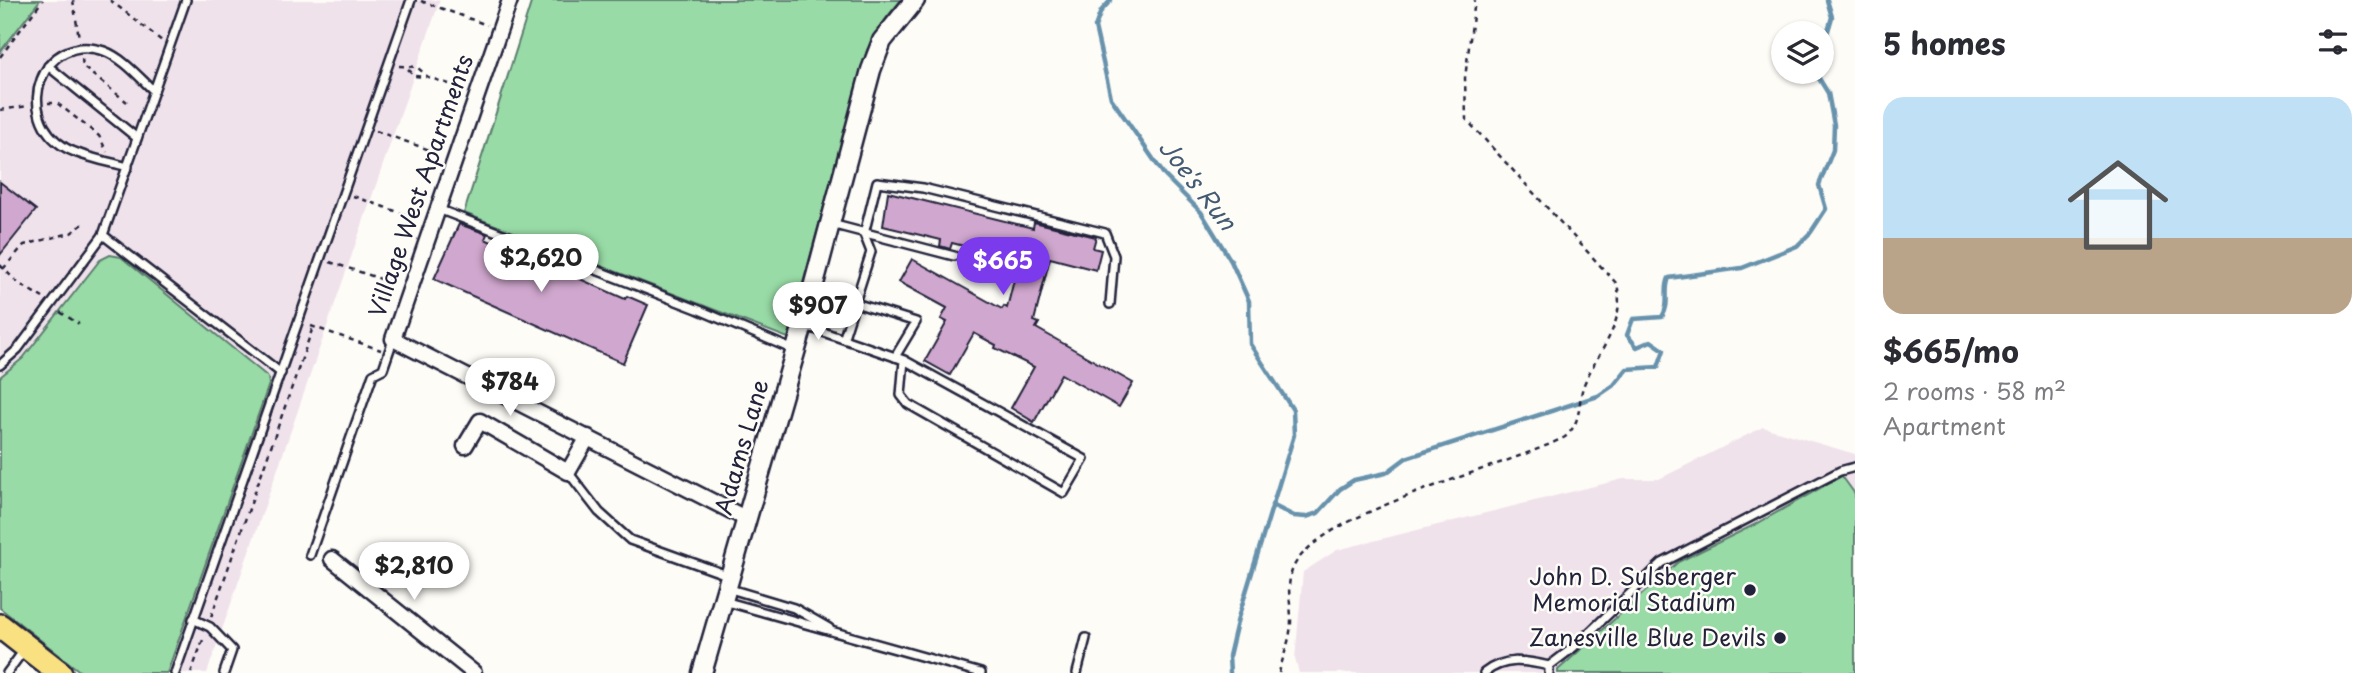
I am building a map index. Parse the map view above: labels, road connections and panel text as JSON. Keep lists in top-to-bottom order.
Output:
{
  "streets": {
    "street": ["Village West Apartments", "Adams Lane"]
  },
  "crossings": [
    ["Village West Apartments", "Adams Lane"]
  ],
  "water": ["Joe's Run"],
  "places": ["John D. Sulsberger Memorial Stadium", "Zanesville Blue Devils"],
  "page": {
    "heading": "5 homes",
    "list": [
      {
        "name": "$665/mo",
        "note": "2 rooms · 58 m² · Apartment"
      }
    ],
    "price": [
      "$2,620",
      "$665",
      "$907",
      "$784",
      "$2,810"
    ]
  }
}
